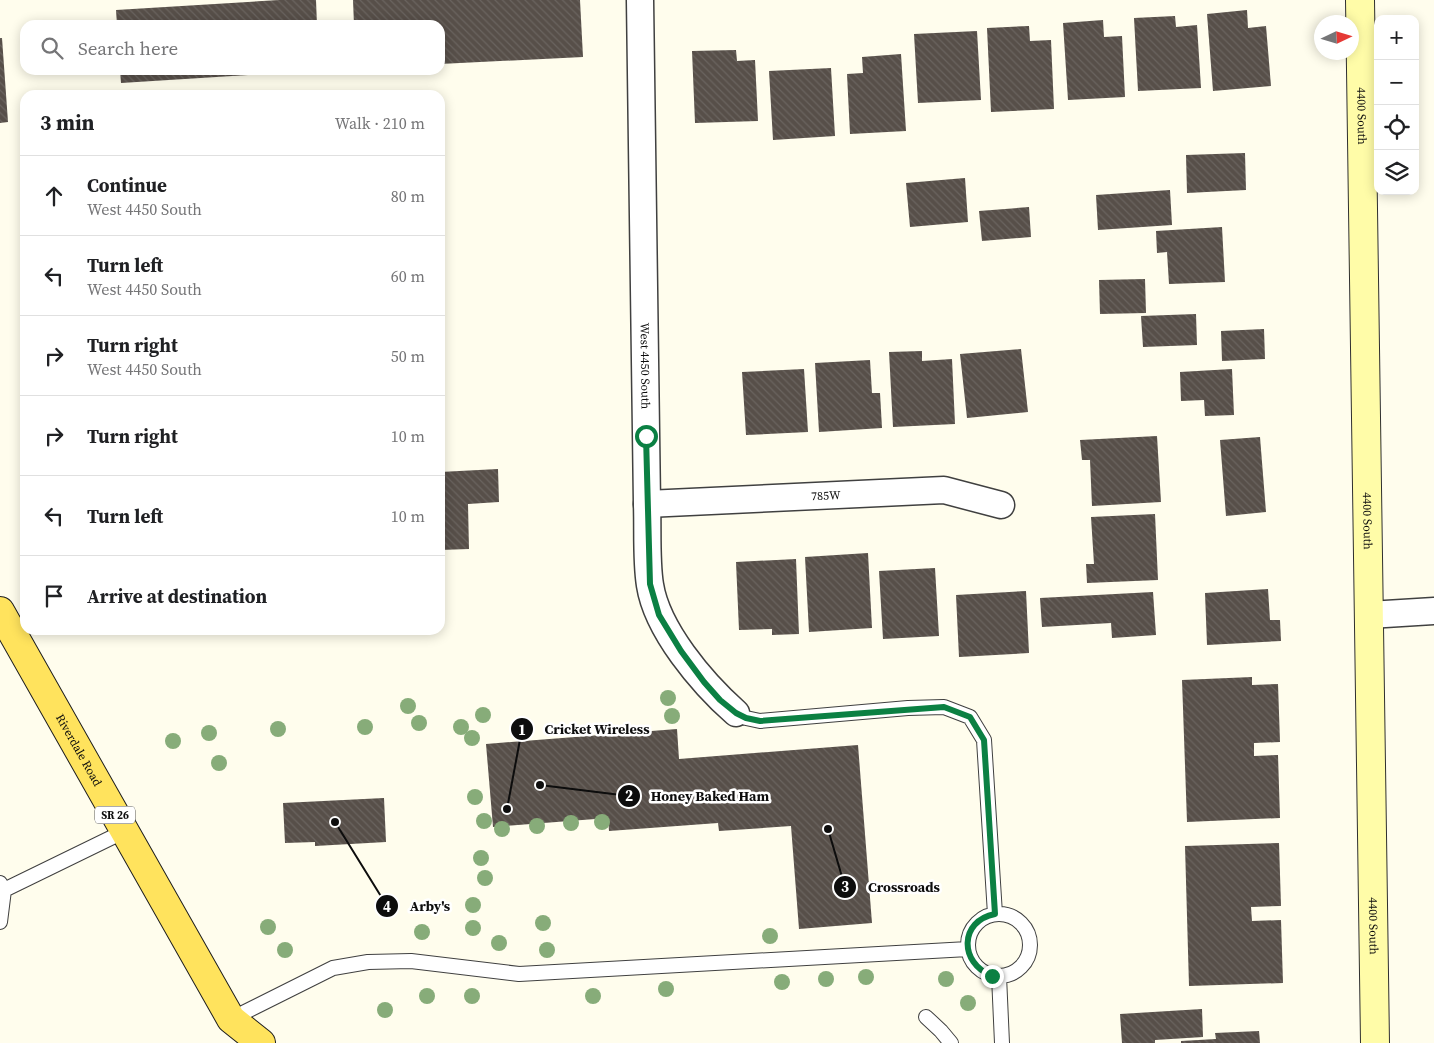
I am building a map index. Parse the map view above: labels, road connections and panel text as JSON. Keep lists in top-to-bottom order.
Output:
{
  "streets": {
    "main road": ["Riverdale Road", "SR 26"],
    "street": ["4400 South", "West 4450 South", "785W"]
  },
  "crossings": [
    ["West 4450 South", "785W"]
  ],
  "places": [
    "Honey Baked Ham",
    "Cricket Wireless",
    "Arby's",
    "Crossroads"
  ],
  "north": "right",
  "page": {
    "map_buttons": ["+", "−"],
    "search": "Search here",
    "heading": ["3 min", "Walk · 210 m"],
    "list": [
      ["Continue", "West 4450 South", "80 m"],
      ["Turn left", "West 4450 South", "60 m"],
      ["Turn right", "West 4450 South", "50 m"],
      ["Turn right", "10 m"],
      ["Turn left", "10 m"],
      "Arrive at destination"
    ]
  }
}
